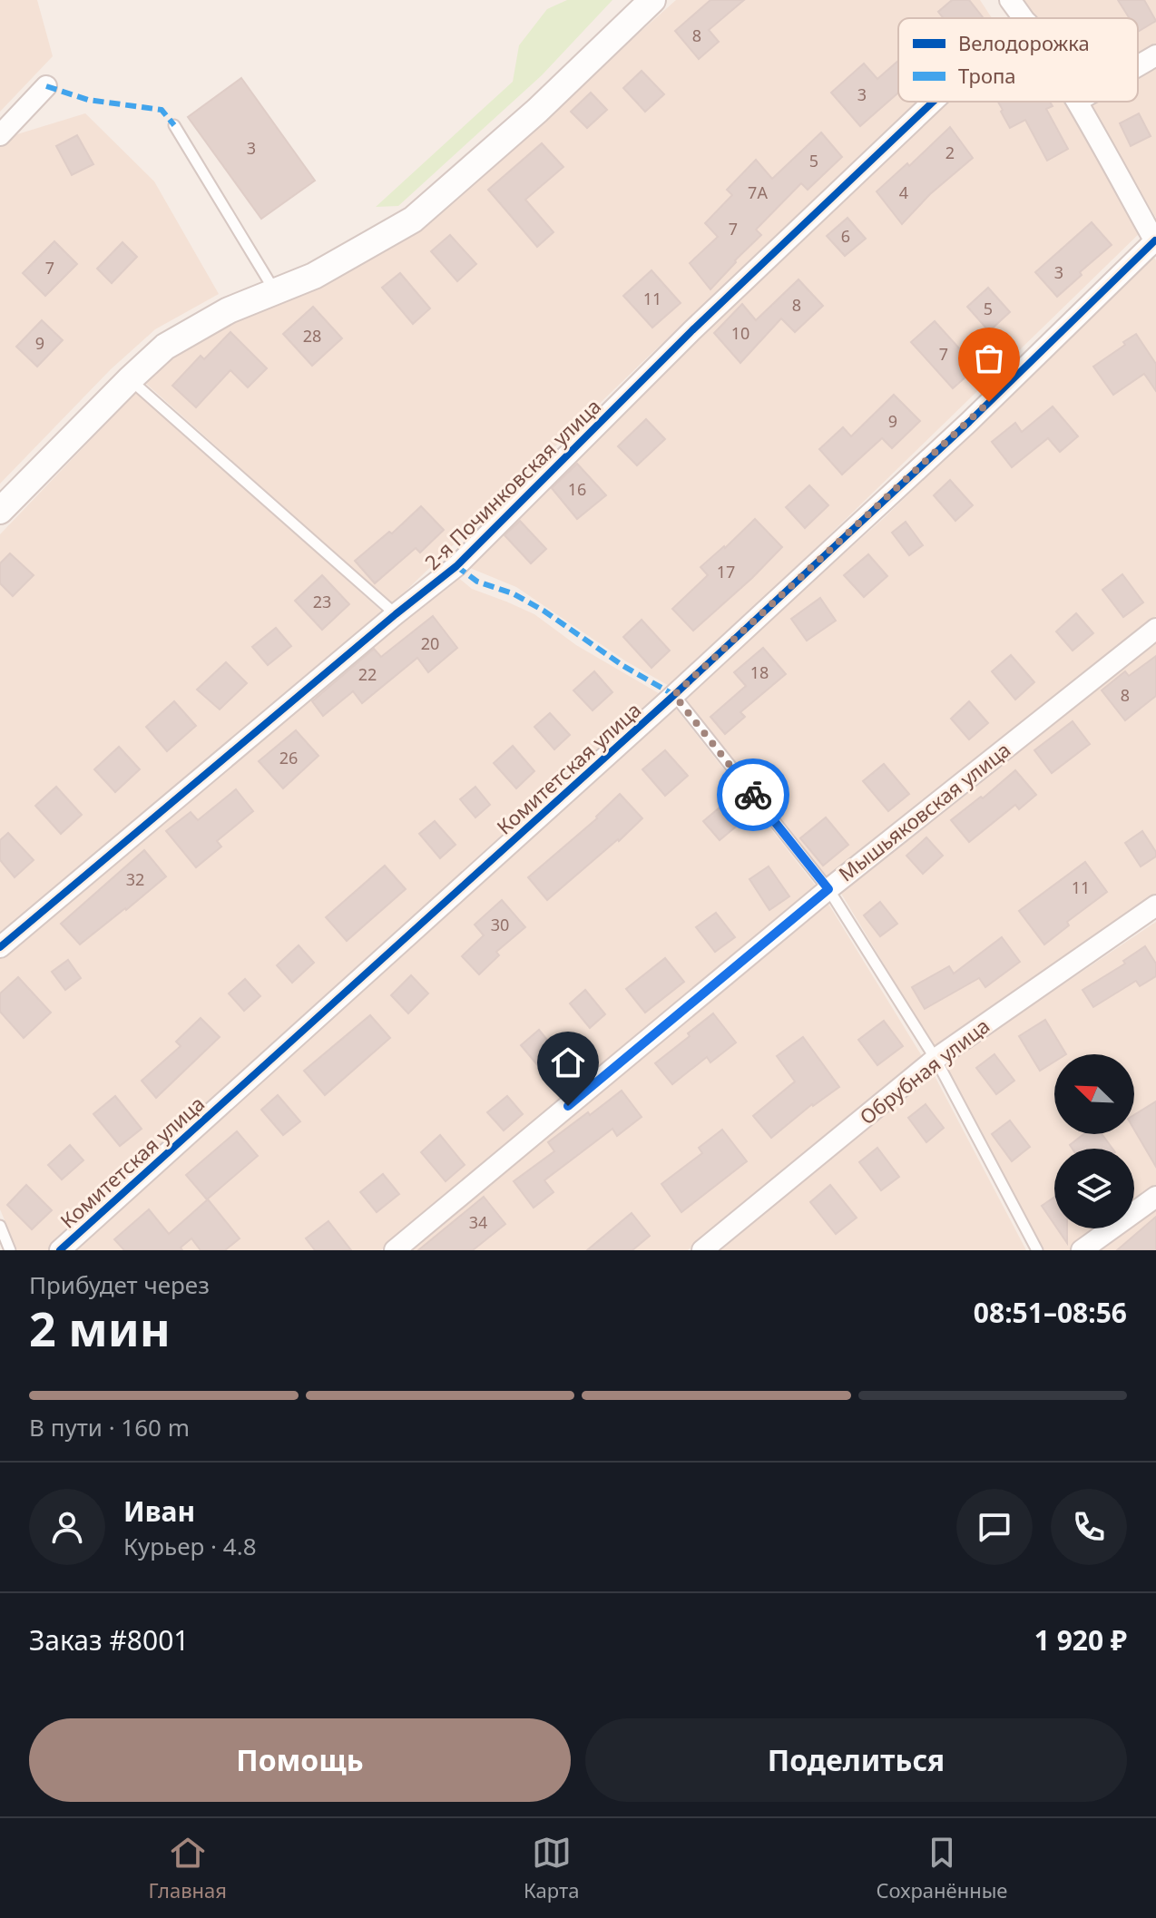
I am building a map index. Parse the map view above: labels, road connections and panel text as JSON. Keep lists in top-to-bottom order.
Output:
{
  "streets": {
    "street": [
      "2-я Починковская улица",
      "Комитетская улица",
      "Мышьяковская улица",
      "Обрубная улица"
    ]
  },
  "house_numbers": [
    "8",
    "3",
    "3",
    "2",
    "5",
    "7А",
    "4",
    "7",
    "6",
    "7",
    "3",
    "11",
    "8",
    "5",
    "10",
    "28",
    "9",
    "7",
    "9",
    "16",
    "17",
    "23",
    "20",
    "18",
    "22",
    "8",
    "26",
    "32",
    "11",
    "30",
    "34"
  ],
  "legend": ["Велодорожка", "Тропа"],
  "north": "top left",
  "page": {
    "heading": ["2 мин", "Прибудет через", "08:51–08:56"],
    "panel": [
      "Иван",
      "Курьер · 4.8",
      "Заказ #8001",
      "1 920 ₽"
    ],
    "bar": "В пути · 160 m",
    "buttons": ["Помощь", "Поделиться"],
    "tabs": ["Главная", "Карта", "Сохранённые"]
  }
}
